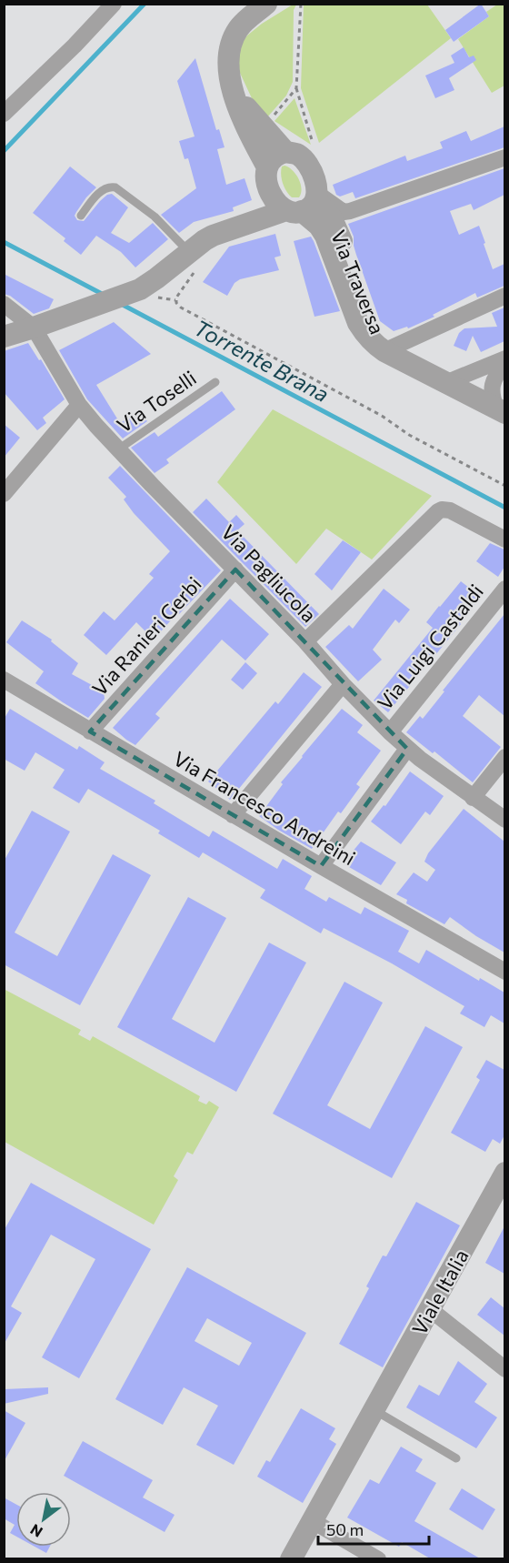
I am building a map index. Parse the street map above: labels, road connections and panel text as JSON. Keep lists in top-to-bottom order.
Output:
{
  "streets": {
    "street": [
      "Via Traversa",
      "Via Pagliucola",
      "Via Ranieri Gerbi",
      "Via Luigi Castaldi",
      "Via Francesco Andreini",
      "Viale Italia"
    ],
    "lane": ["Via Toselli"]
  },
  "crossings": [
    ["Via Toselli", "Via Pagliucola"],
    ["Via Pagliucola", "Via Ranieri Gerbi"],
    ["Via Pagliucola", "Via Luigi Castaldi"],
    ["Via Ranieri Gerbi", "Via Francesco Andreini"]
  ],
  "water": ["Torrente Brana"],
  "scale_bar": "50 m",
  "north": "bottom left"
}
